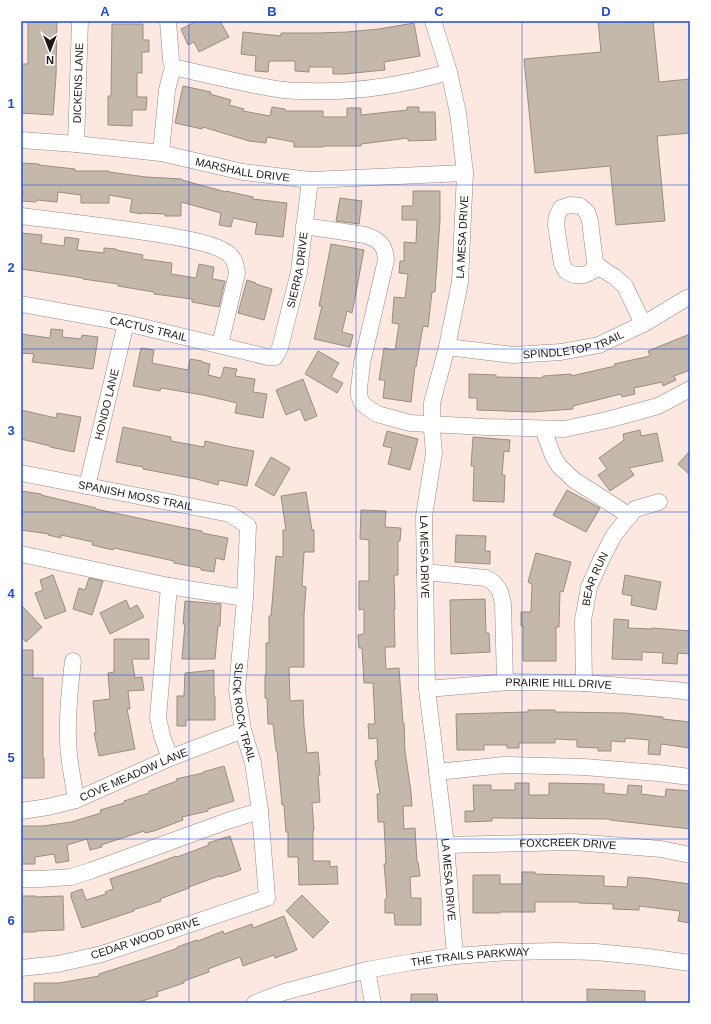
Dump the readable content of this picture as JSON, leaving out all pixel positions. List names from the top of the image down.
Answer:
{
  "streets": {
    "street": [
      "DICKENS LANE",
      "MARSHALL DRIVE",
      "LA MESA DRIVE",
      "SIERRA DRIVE",
      "CACTUS TRAIL",
      "SPINDLETOP TRAIL",
      "HONDO LANE",
      "SPANISH MOSS TRAIL",
      "BEAR RUN",
      "PRAIRIE HILL DRIVE",
      "SLICK ROCK TRAIL",
      "COVE MEADOW LANE",
      "FOXCREEK DRIVE",
      "CEDAR WOOD DRIVE",
      "THE TRAILS PARKWAY"
    ]
  },
  "crossings": [
    ["DICKENS LANE", "MARSHALL DRIVE"],
    ["MARSHALL DRIVE", "LA MESA DRIVE"],
    ["MARSHALL DRIVE", "SIERRA DRIVE"],
    ["LA MESA DRIVE", "SPINDLETOP TRAIL"],
    ["LA MESA DRIVE", "PRAIRIE HILL DRIVE"],
    ["LA MESA DRIVE", "FOXCREEK DRIVE"],
    ["LA MESA DRIVE", "THE TRAILS PARKWAY"],
    ["SIERRA DRIVE", "CACTUS TRAIL"],
    ["CACTUS TRAIL", "HONDO LANE"],
    ["HONDO LANE", "SPANISH MOSS TRAIL"],
    ["SPANISH MOSS TRAIL", "SLICK ROCK TRAIL"],
    ["BEAR RUN", "PRAIRIE HILL DRIVE"],
    ["SLICK ROCK TRAIL", "COVE MEADOW LANE"],
    ["SLICK ROCK TRAIL", "CEDAR WOOD DRIVE"]
  ],
  "north": "bottom",
  "grid": {
    "columns": [
      "A",
      "B",
      "C",
      "D"
    ],
    "rows": [
      "1",
      "2",
      "3",
      "4",
      "5",
      "6"
    ]
  }
}
